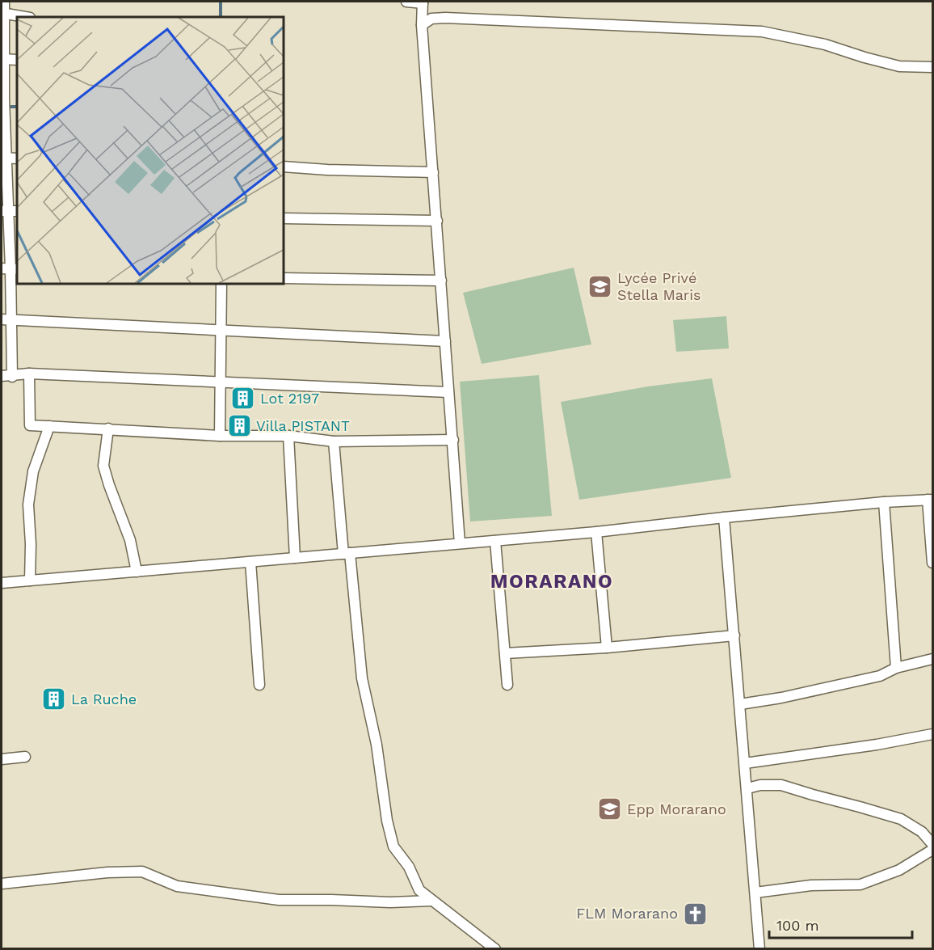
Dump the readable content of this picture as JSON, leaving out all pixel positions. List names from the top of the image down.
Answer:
{
  "districts": ["MORARANO"],
  "places": {
    "school or university": ["Lycée Privé Stella Maris", "Epp Morarano"],
    "building": ["Lot 2197", "Villa PISTANT", "La Ruche"],
    "church": ["FLM Morarano"]
  },
  "scale_bar": "100 m"
}
